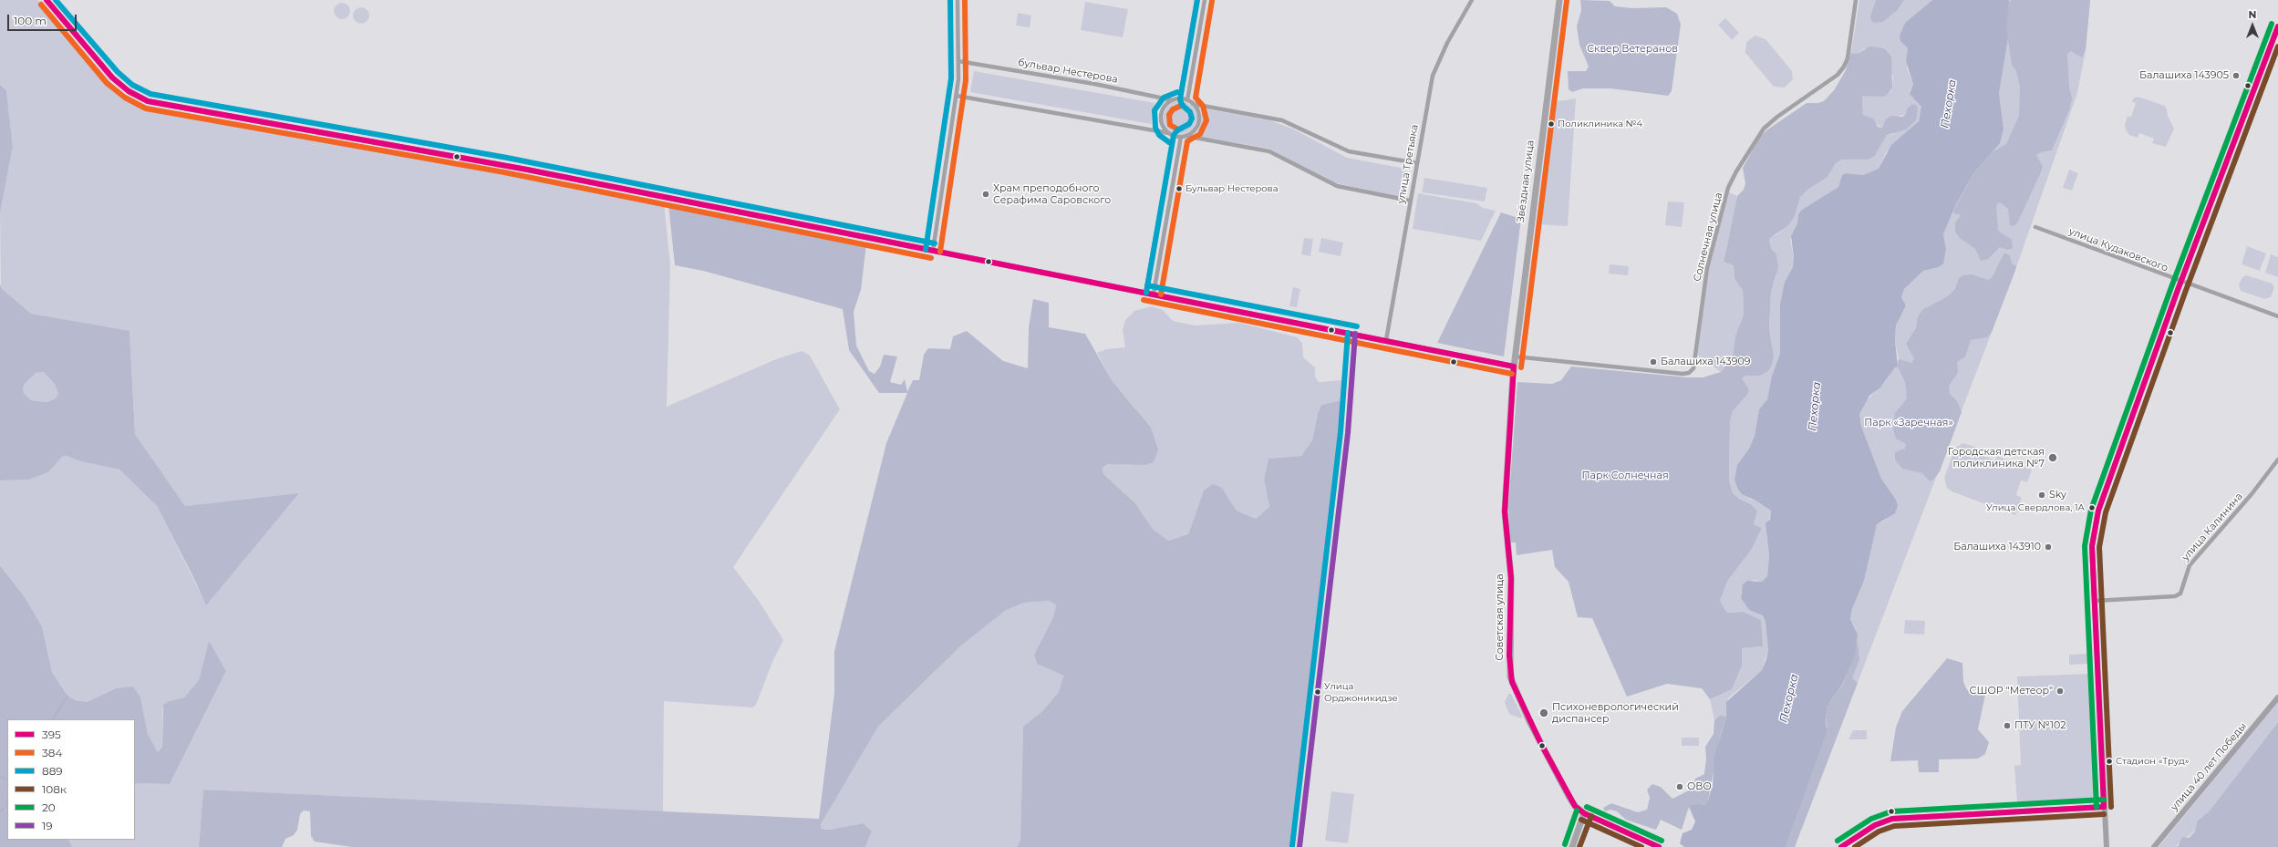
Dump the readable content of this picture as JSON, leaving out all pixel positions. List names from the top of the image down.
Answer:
{
  "streets": {
    "main road": ["Звёздная улица", "Советская улица", "улица 40 лет Победы"],
    "street": [
      "бульвар Нестерова",
      "улица Третьяка",
      "Солнечная улица",
      "улица Кудаковского",
      "улица Калинина"
    ]
  },
  "crossings": [
    ["Звёздная улица", "Солнечная улица"],
    ["Звёздная улица", "Советская улица"]
  ],
  "water": ["Пехорка"],
  "parks": ["Сквер Ветеранов", "Парк «Заречная»", "Парк Солнечная"],
  "places": [
    "Балашиха 143905",
    "Поликлиника №4",
    "Бульвар Нестерова",
    "Храм преподобного Серафима Саровского",
    "Балашиха 143909",
    "Городская детская поликлиника №7",
    "Sky",
    "Улица Свердлова, 1А",
    "Балашиха 143910",
    "СШОР \"Метеор\"",
    "Улица Орджоникидзе",
    "Психоневрологический диспансер",
    "ПТУ №102",
    "Стадион «Труд»",
    "ОВО"
  ],
  "lines": [
    "transit line 395",
    "transit line 384",
    "transit line 889",
    "transit line 20",
    "transit line 108к",
    "transit line 19"
  ],
  "legend": [
    "395",
    "384",
    "889",
    "108к",
    "20",
    "19"
  ],
  "scale_bar": "100 m",
  "north": "top"
}
